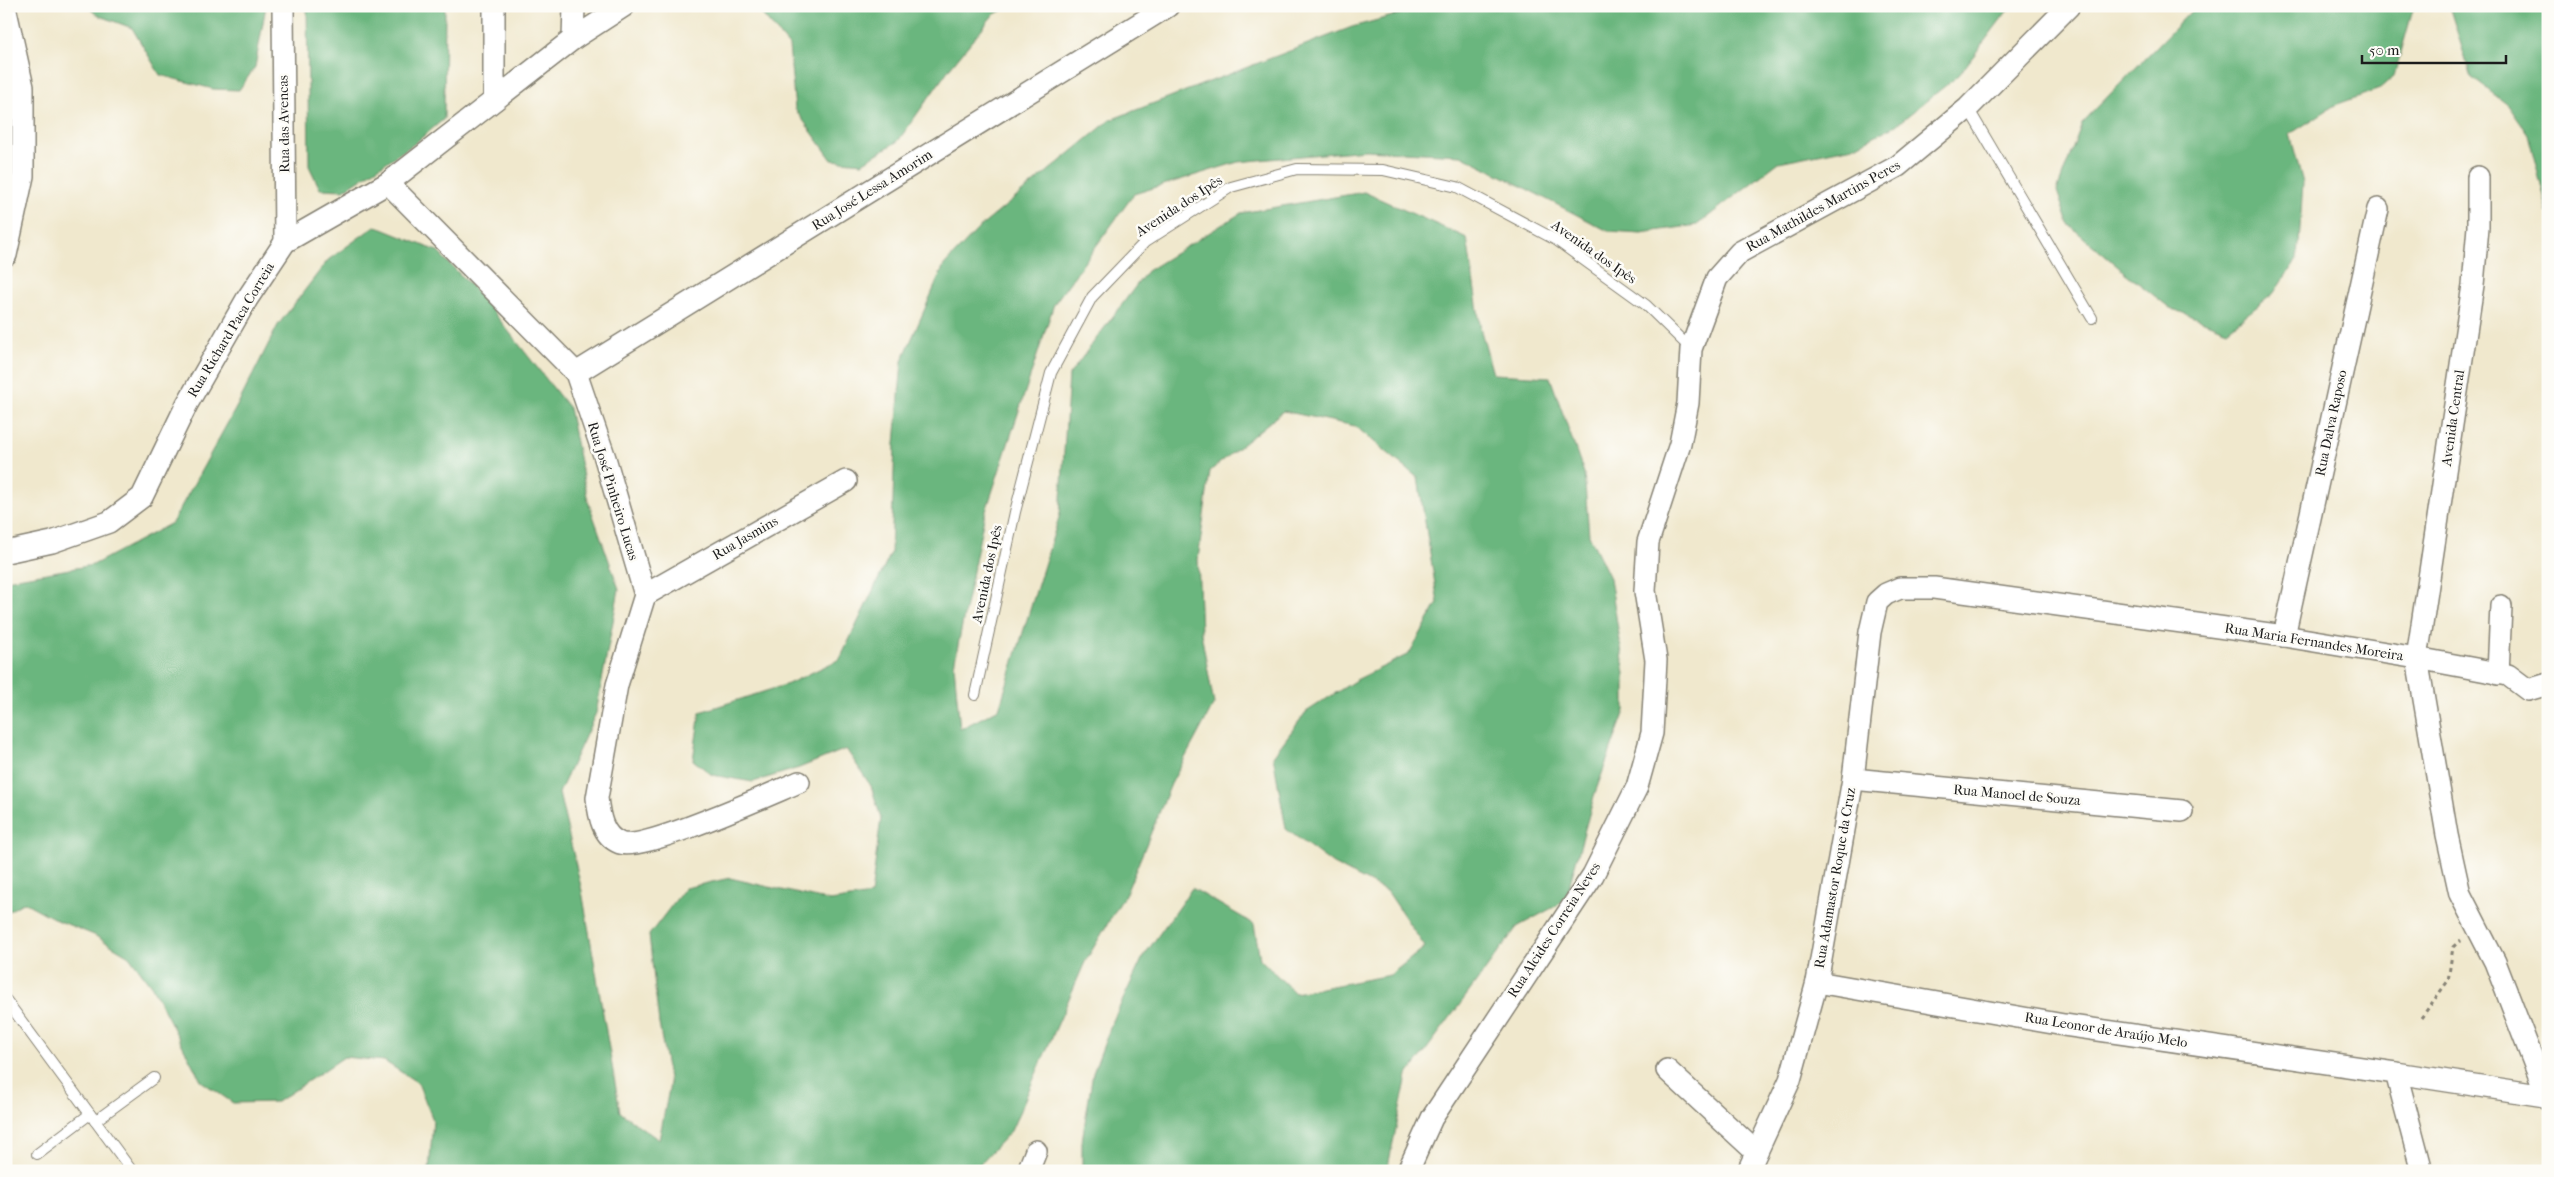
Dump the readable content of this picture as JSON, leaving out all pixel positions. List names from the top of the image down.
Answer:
{
  "streets": {
    "street": [
      "Rua das Avencas",
      "Rua José Lessa Amorim",
      "Rua Mathildes Martins Peres",
      "Rua Richard Paca Correia",
      "Avenida Central",
      "Rua Dalva Raposo",
      "Rua José Pinheiro Lucas",
      "Rua Jasmins",
      "Rua Maria Fernandes Moreira",
      "Rua Manoel de Souza",
      "Rua Adamastor Roque da Cruz",
      "Rua Alcides Correia Neves",
      "Rua Leonor de Araújo Melo"
    ],
    "lane": ["Avenida dos Ipês"]
  },
  "crossings": [
    ["Rua das Avencas", "Rua Richard Paca Correia"],
    ["Rua José Lessa Amorim", "Rua José Pinheiro Lucas"],
    ["Avenida dos Ipês", "Rua Mathildes Martins Peres"],
    ["Avenida dos Ipês", "Rua Alcides Correia Neves"],
    ["Rua Mathildes Martins Peres", "Rua Alcides Correia Neves"],
    ["Rua Richard Paca Correia", "Rua José Pinheiro Lucas"],
    ["Avenida Central", "Rua Maria Fernandes Moreira"],
    ["Rua Dalva Raposo", "Rua Maria Fernandes Moreira"],
    ["Rua José Pinheiro Lucas", "Rua Jasmins"],
    ["Rua Maria Fernandes Moreira", "Rua Adamastor Roque da Cruz"],
    ["Rua Maria Fernandes Moreira", "Rua Leonor de Araújo Melo"],
    ["Rua Manoel de Souza", "Rua Adamastor Roque da Cruz"],
    ["Rua Adamastor Roque da Cruz", "Rua Leonor de Araújo Melo"]
  ],
  "scale_bar": "50 m"
}
